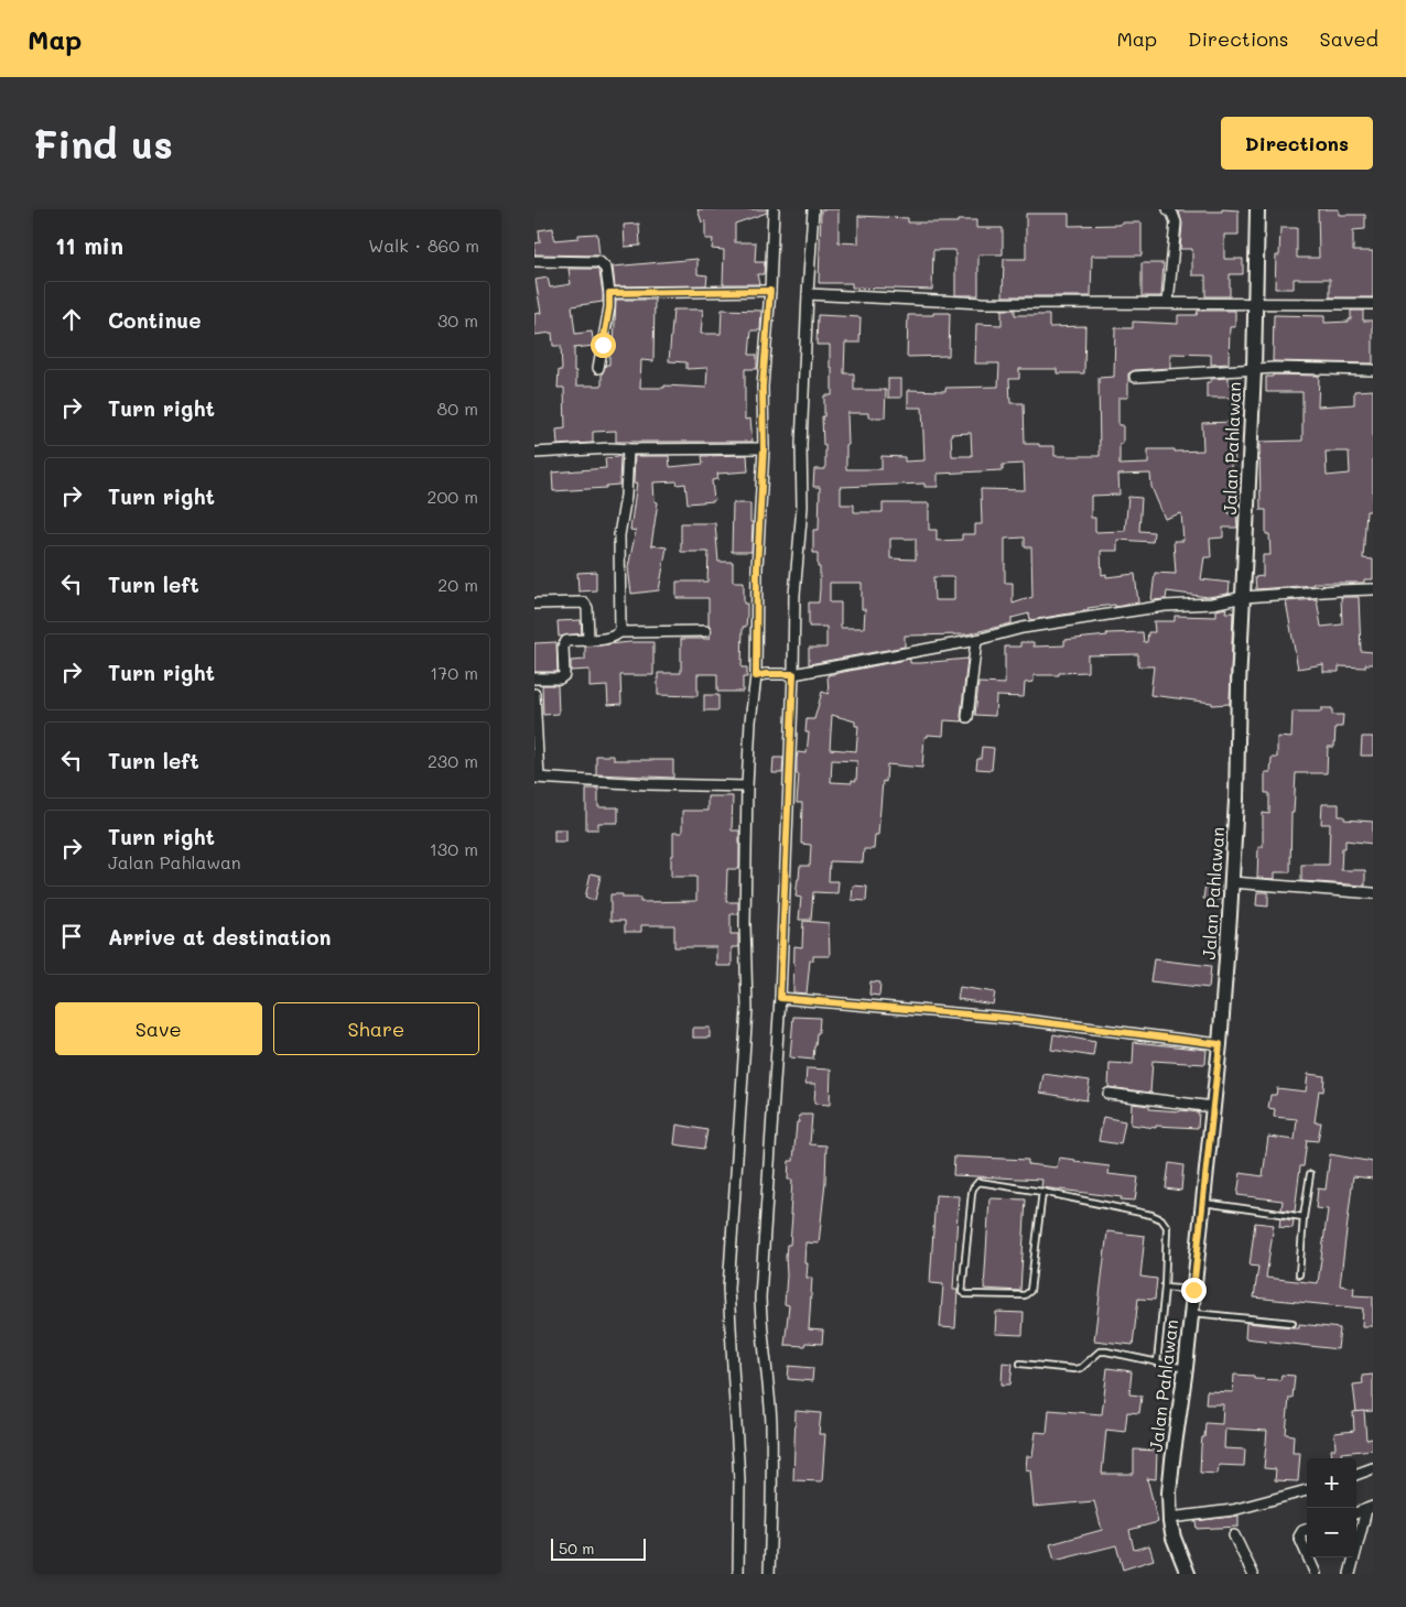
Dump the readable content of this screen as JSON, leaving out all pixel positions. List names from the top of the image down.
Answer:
{
  "streets": {
    "street": ["Jalan Pahlawan"]
  },
  "scale_bar": "50 m",
  "page": {
    "header": "Map",
    "nav": ["Map", "Directions", "Saved"],
    "buttons": [
      "Directions",
      ["Save", "Share"]
    ],
    "title": "Find us",
    "heading": ["11 min", "Walk · 860 m"],
    "list": [
      ["Continue", "30 m"],
      ["Turn right", "80 m"],
      ["Turn right", "200 m"],
      ["Turn left", "20 m"],
      ["Turn right", "170 m"],
      ["Turn left", "230 m"],
      ["Turn right", "Jalan Pahlawan", "130 m"],
      "Arrive at destination"
    ],
    "map_buttons": ["+", "−"],
    "scale": "50 m"
  }
}
